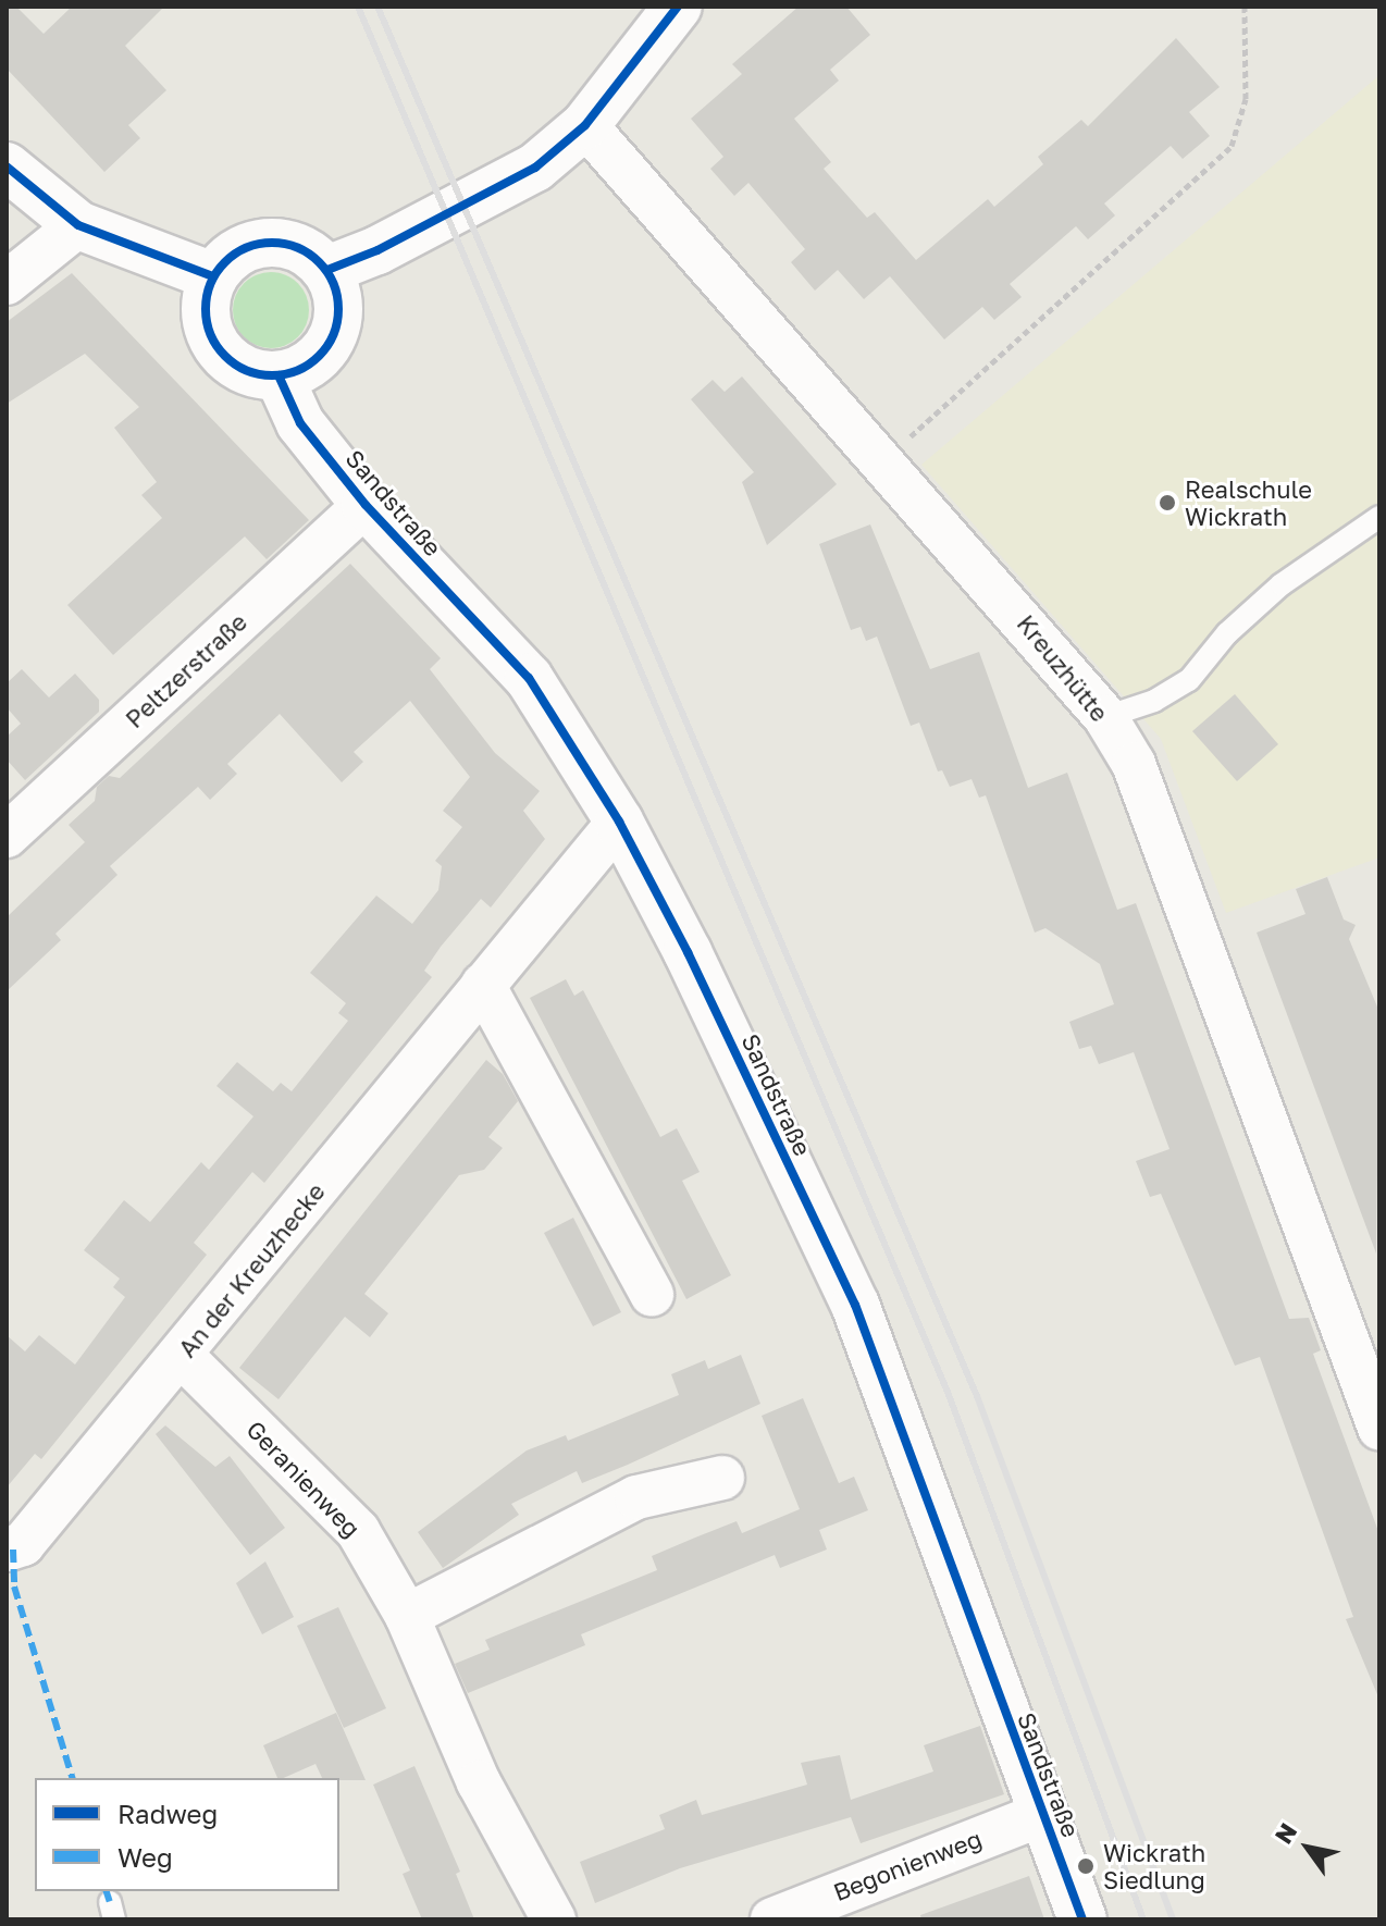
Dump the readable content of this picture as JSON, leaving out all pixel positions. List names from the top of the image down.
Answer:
{
  "streets": {
    "main road": ["Sandstraße"],
    "street": [
      "Kreuzhütte",
      "Peltzerstraße",
      "An der Kreuzhecke",
      "Geranienweg",
      "Begonienweg"
    ]
  },
  "crossings": [
    ["Sandstraße", "Peltzerstraße"],
    ["Sandstraße", "An der Kreuzhecke"],
    ["Sandstraße", "Begonienweg"],
    ["An der Kreuzhecke", "Geranienweg"]
  ],
  "places": ["Realschule Wickrath", "Wickrath Siedlung"],
  "legend": ["Radweg", "Weg"],
  "north": "top left"
}
